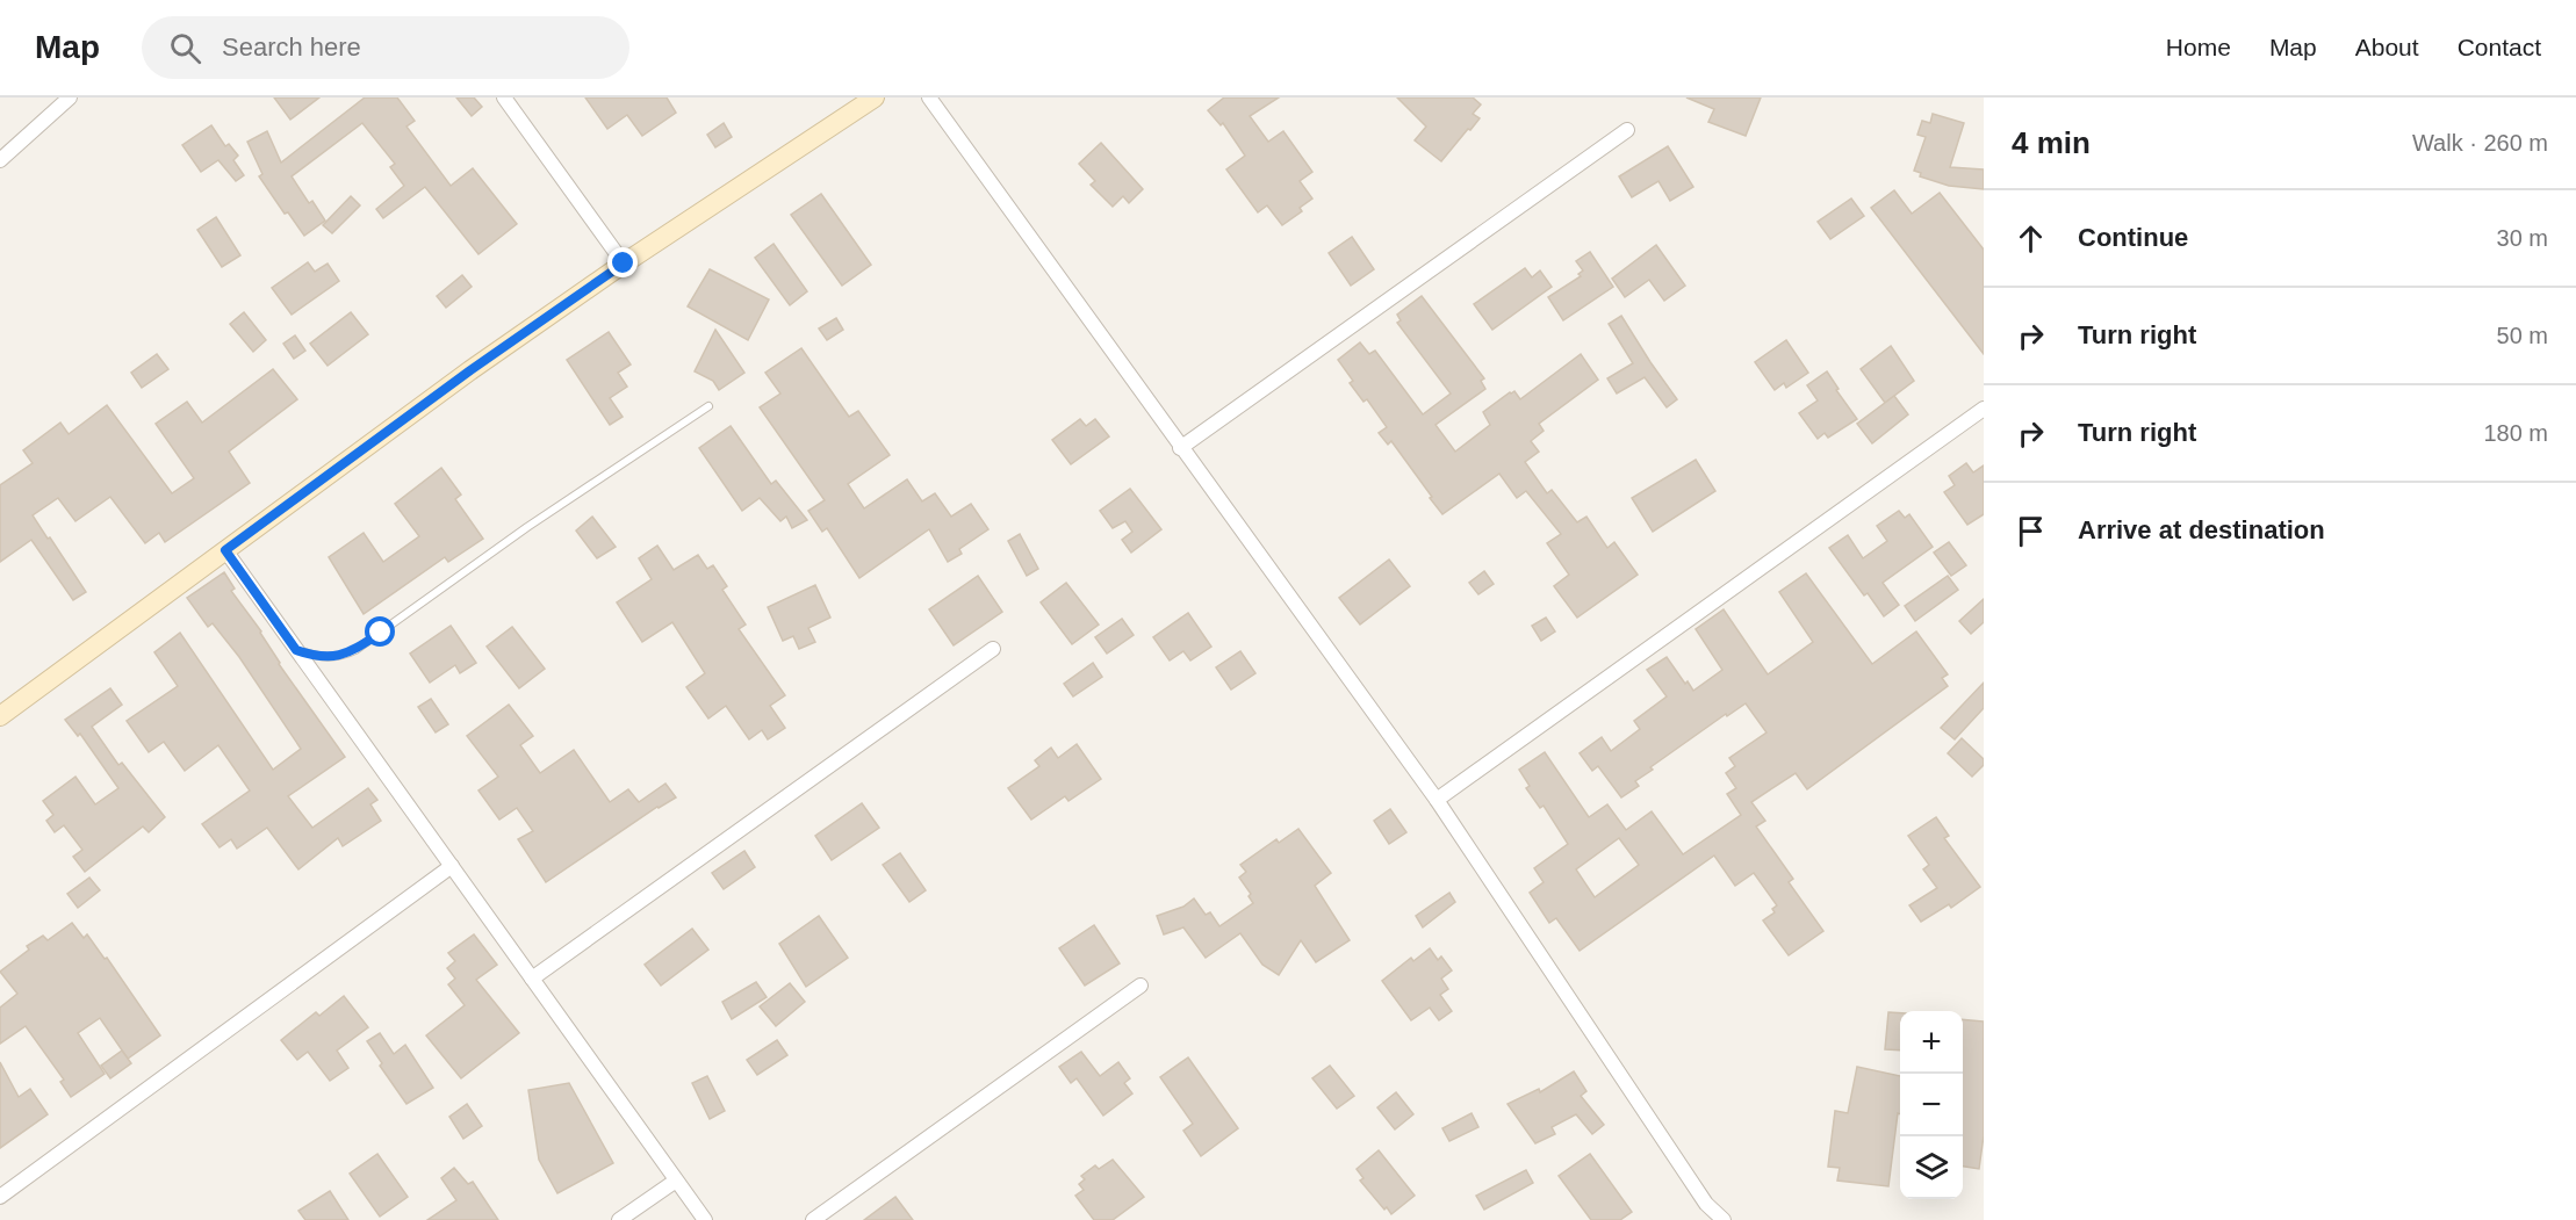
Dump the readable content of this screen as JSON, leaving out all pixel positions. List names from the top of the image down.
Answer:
{
  "page": {
    "header": "Map",
    "search": "Search here",
    "nav": [
      "Home",
      "Map",
      "About",
      "Contact"
    ],
    "heading": ["4 min", "Walk · 260 m"],
    "list": [
      ["Continue", "30 m"],
      ["Turn right", "50 m"],
      ["Turn right", "180 m"],
      "Arrive at destination"
    ],
    "map_buttons": ["+", "−"]
  }
}
